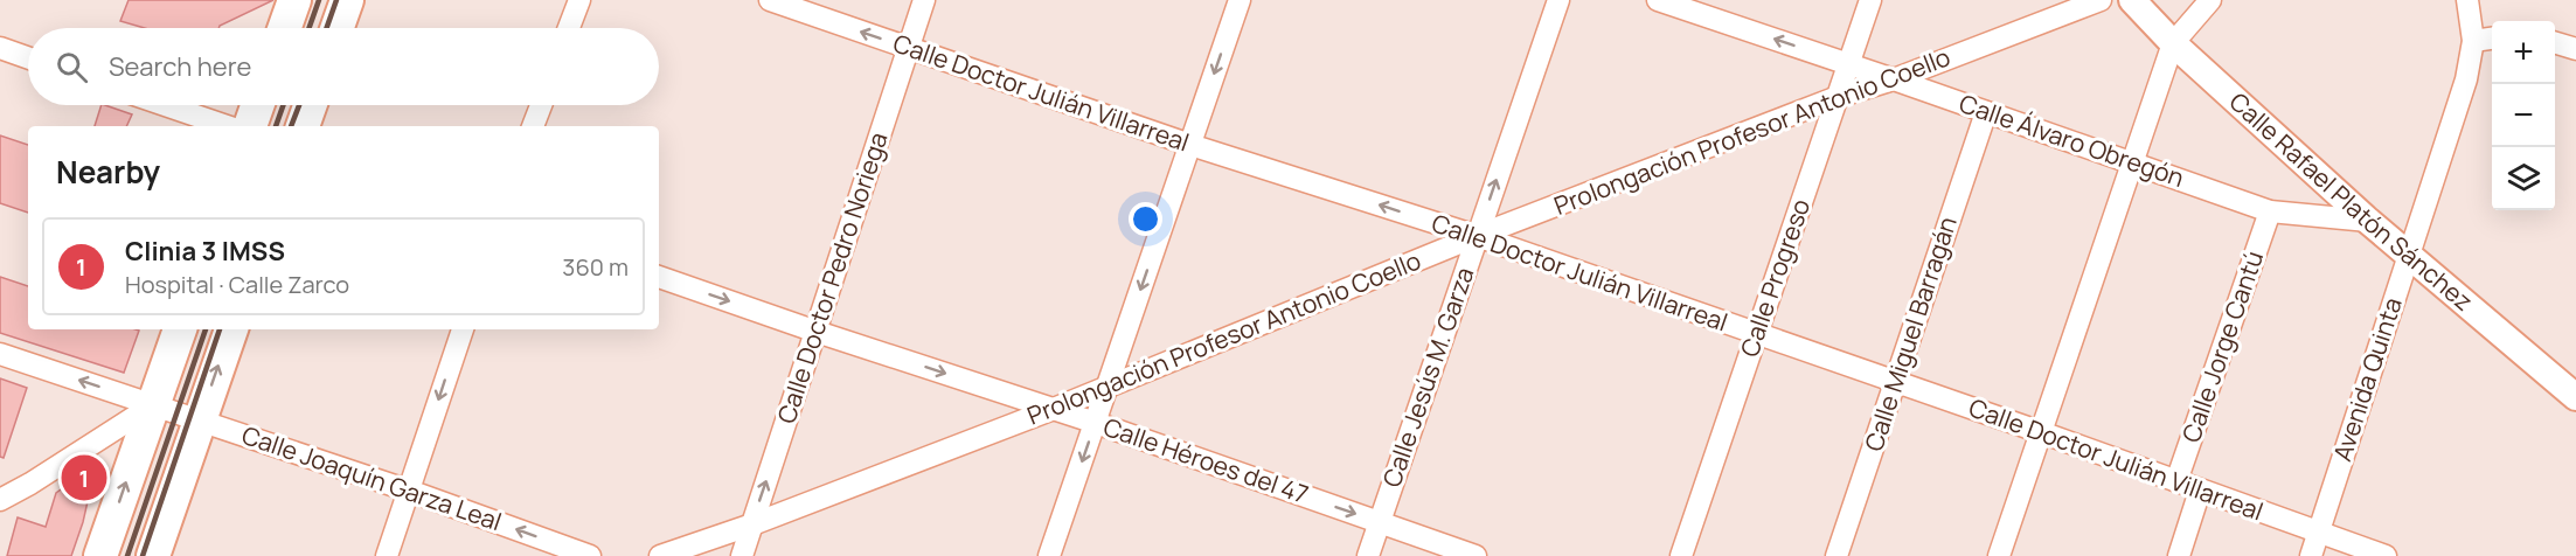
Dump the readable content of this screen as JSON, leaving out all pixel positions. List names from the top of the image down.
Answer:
{
  "streets": {
    "street": [
      "Calle Doctor Julián Villarreal",
      "Prolongación Profesor Antonio Coello",
      "Calle Álvaro Obregón",
      "Calle Rafael Platón Sánchez",
      "Calle Doctor Pedro Noriega",
      "Calle Progreso",
      "Calle Miguel Barragán",
      "Calle Jorge Cantú",
      "Calle Jesús M. Garza",
      "Avenida Quinta",
      "Calle Héroes del 47",
      "Calle Joaquín Garza Leal"
    ]
  },
  "crossings": [
    ["Calle Doctor Julián Villarreal", "Prolongación Profesor Antonio Coello"],
    ["Calle Doctor Julián Villarreal", "Calle Doctor Pedro Noriega"],
    ["Calle Doctor Julián Villarreal", "Calle Progreso"],
    ["Calle Doctor Julián Villarreal", "Calle Miguel Barragán"],
    ["Calle Doctor Julián Villarreal", "Calle Jorge Cantú"],
    ["Calle Doctor Julián Villarreal", "Calle Jesús M. Garza"],
    ["Calle Doctor Julián Villarreal", "Avenida Quinta"],
    ["Prolongación Profesor Antonio Coello", "Calle Álvaro Obregón"],
    ["Prolongación Profesor Antonio Coello", "Calle Doctor Pedro Noriega"],
    ["Prolongación Profesor Antonio Coello", "Calle Progreso"],
    ["Prolongación Profesor Antonio Coello", "Calle Jesús M. Garza"],
    ["Prolongación Profesor Antonio Coello", "Calle Héroes del 47"],
    ["Calle Álvaro Obregón", "Calle Rafael Platón Sánchez"],
    ["Calle Álvaro Obregón", "Calle Progreso"],
    ["Calle Álvaro Obregón", "Calle Miguel Barragán"],
    ["Calle Álvaro Obregón", "Calle Jorge Cantú"],
    ["Calle Rafael Platón Sánchez", "Avenida Quinta"],
    ["Calle Doctor Pedro Noriega", "Calle Héroes del 47"],
    ["Calle Jesús M. Garza", "Calle Héroes del 47"]
  ],
  "one_way": ["Calle Jesús M. Garza", "Calle Héroes del 47", "Calle Joaquín Garza Leal"],
  "page": {
    "map_buttons": ["+", "−"],
    "search": "Search here",
    "heading": "Nearby",
    "list": [
      {
        "mark": "1",
        "name": "Clinia 3 IMSS",
        "note": "Hospital · Calle Zarco",
        "value": "360 m"
      }
    ],
    "pins": "1"
  }
}
